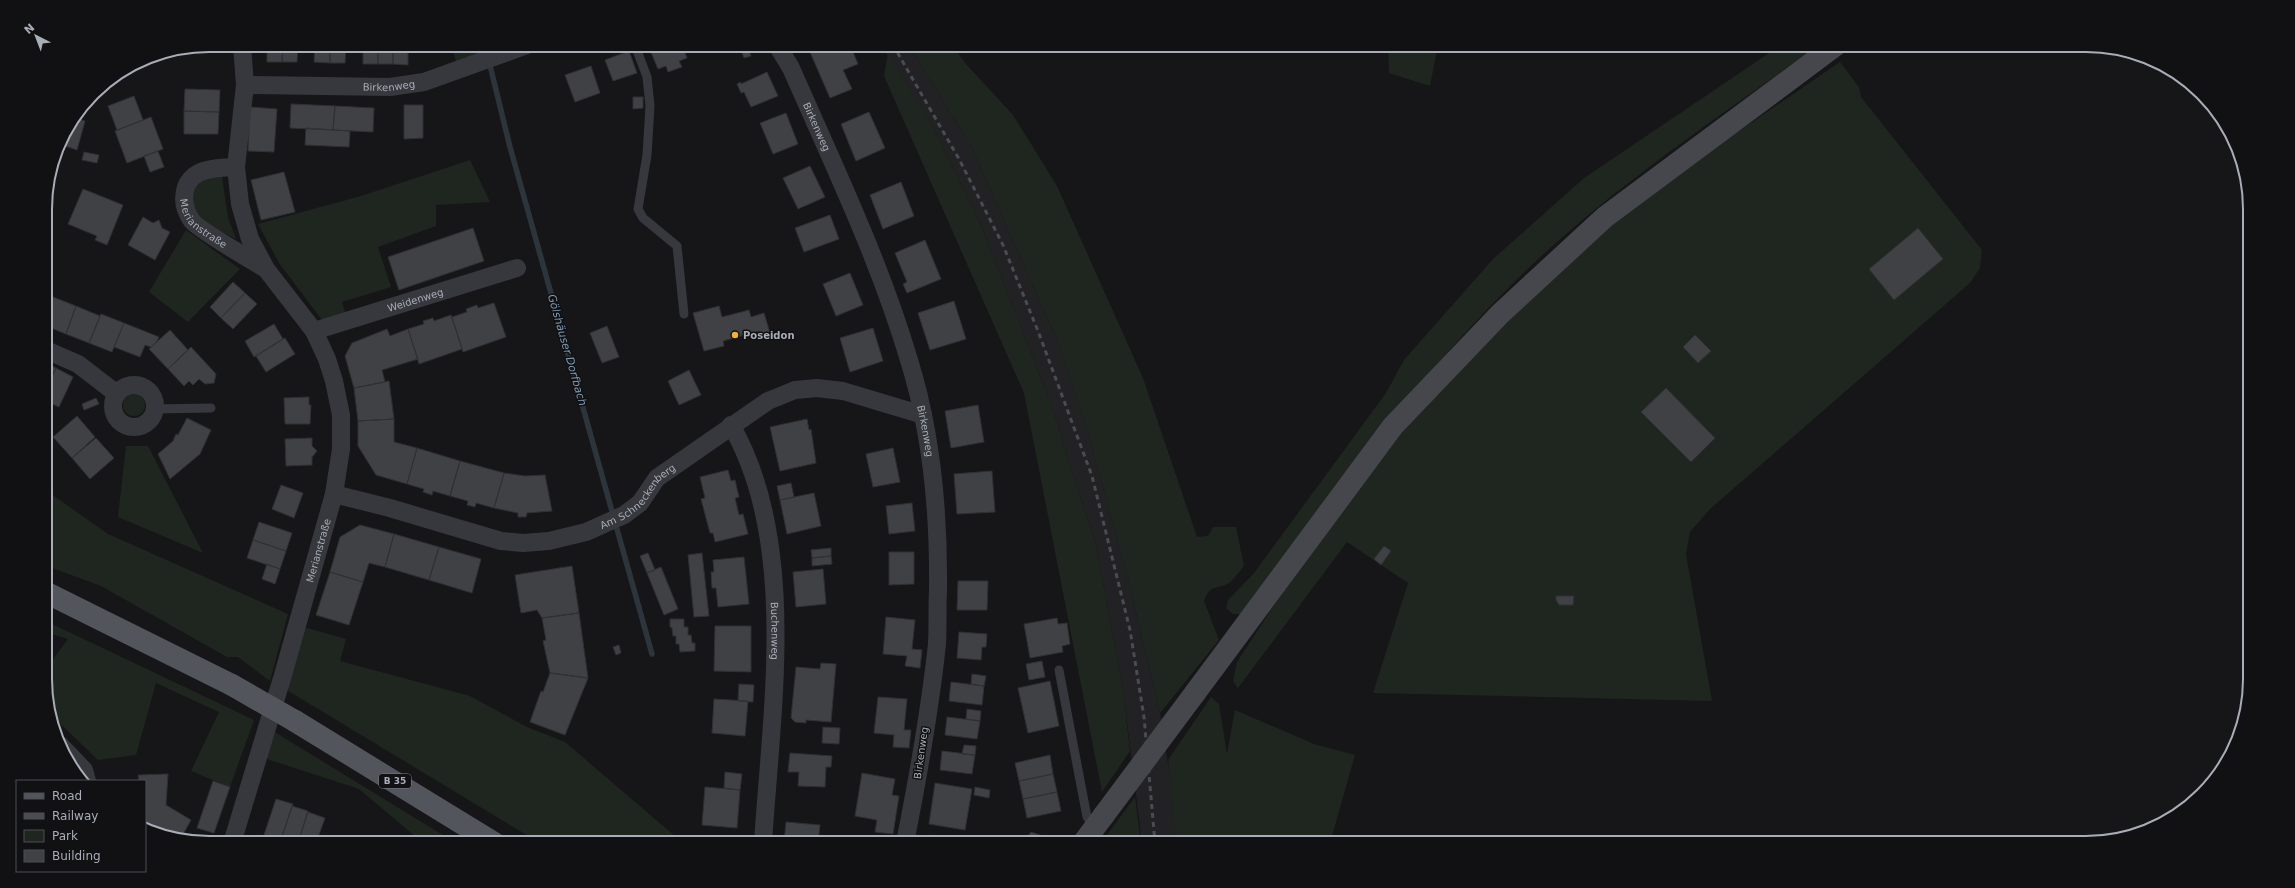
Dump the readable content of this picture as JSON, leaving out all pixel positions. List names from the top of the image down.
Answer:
{
  "streets": {
    "main road": ["B 35"],
    "street": [
      "Birkenweg",
      "Merianstraße",
      "Weidenweg",
      "Am Schneckenberg",
      "Buchenweg"
    ]
  },
  "crossings": [
    ["Birkenweg", "Merianstraße"],
    ["Birkenweg", "Am Schneckenberg"],
    ["Merianstraße", "Weidenweg"],
    ["Merianstraße", "Am Schneckenberg"],
    ["Am Schneckenberg", "Buchenweg"]
  ],
  "water": ["Gölshäuser Dorfbach"],
  "places": ["Poseidon"],
  "legend": [
    "Road",
    "Railway",
    "Park",
    "Building"
  ],
  "north": "top left"
}
